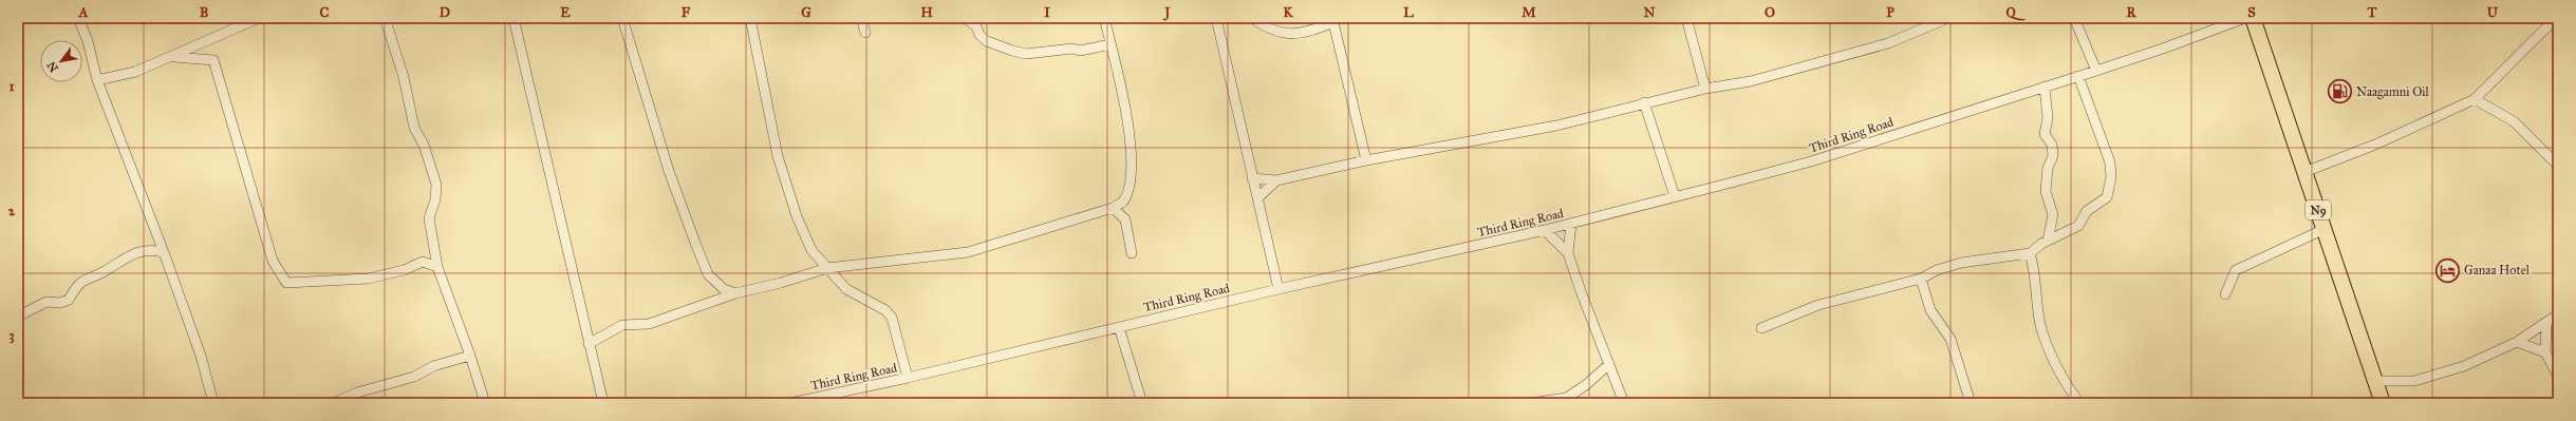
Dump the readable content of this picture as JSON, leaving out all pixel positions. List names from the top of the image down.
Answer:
{
  "streets": {
    "highway": ["N9"],
    "street": ["Third Ring Road"]
  },
  "places": {
    "fuel station": ["Naagamni Oil"],
    "hotel": ["Ganaa Hotel"]
  },
  "north": "bottom left",
  "grid": {
    "columns": [
      "A",
      "B",
      "C",
      "D",
      "E",
      "F",
      "G",
      "H",
      "I",
      "J",
      "K",
      "L",
      "M",
      "N",
      "O",
      "P",
      "Q",
      "R",
      "S",
      "T",
      "U"
    ],
    "rows": ["1", "2", "3"]
  }
}
